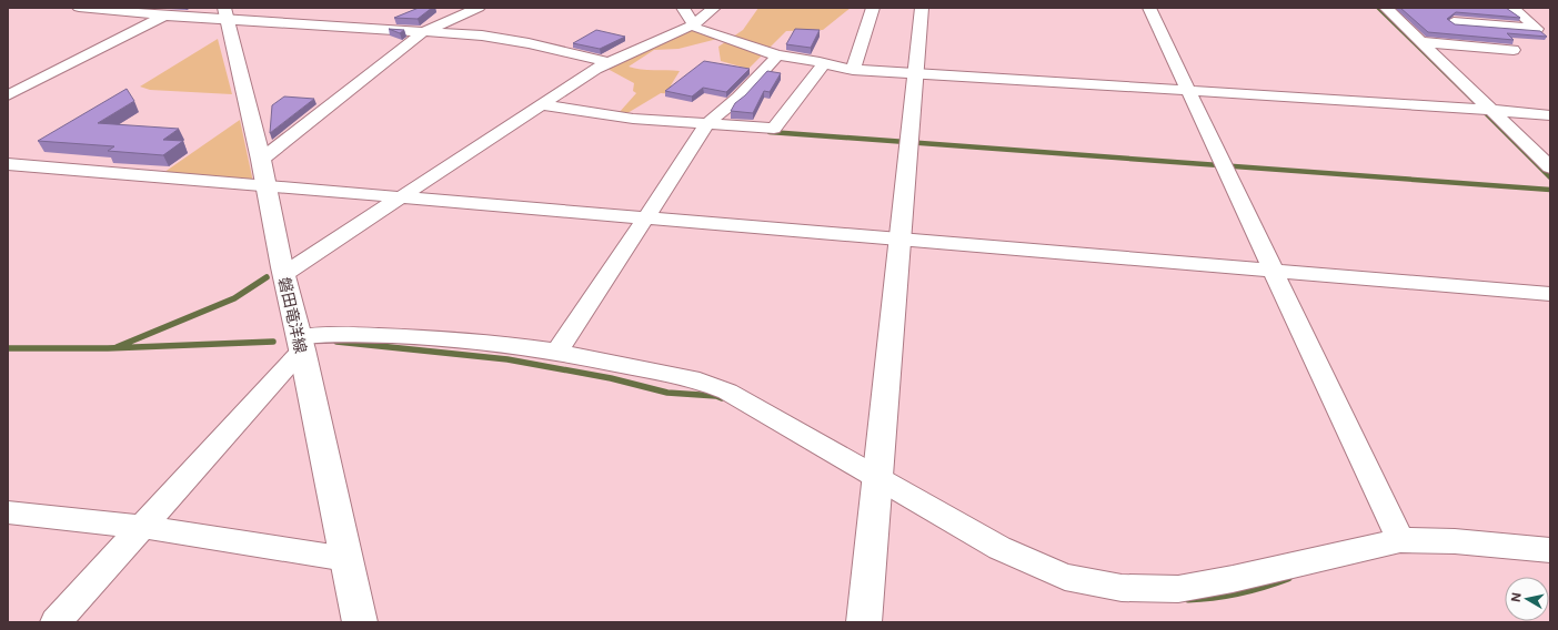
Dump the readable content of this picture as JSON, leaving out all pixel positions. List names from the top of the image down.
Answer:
{
  "streets": {
    "main road": ["磐田竜洋線"]
  },
  "north": "left"
}
